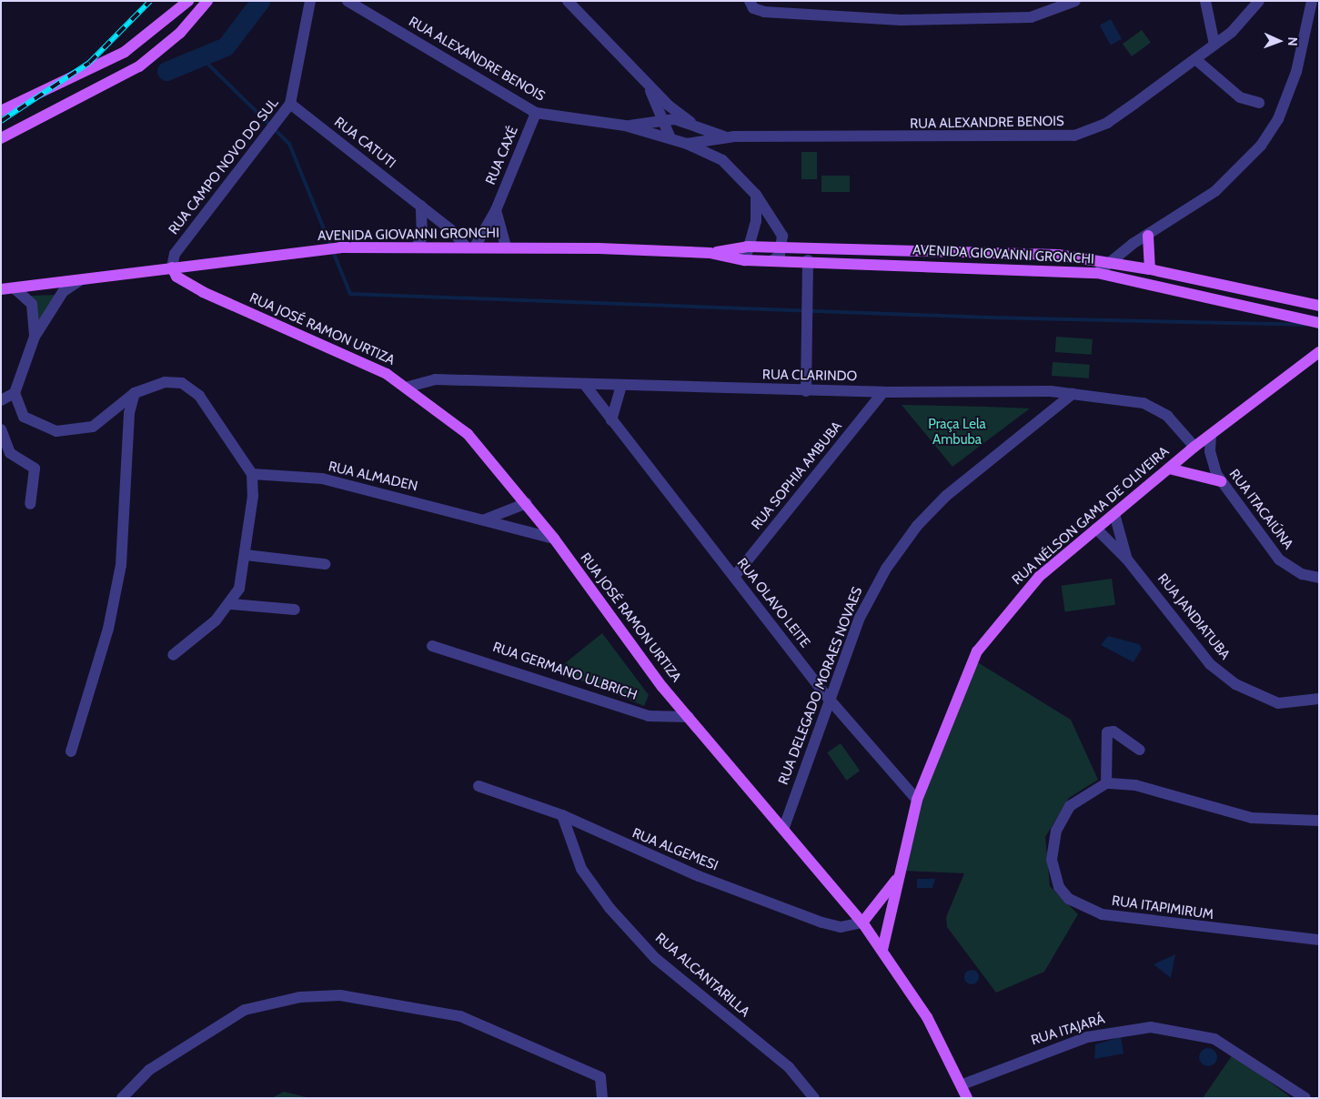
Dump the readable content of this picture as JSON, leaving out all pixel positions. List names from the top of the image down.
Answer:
{
  "streets": {
    "main road": ["AVENIDA GIOVANNI GRONCHI", "RUA JOSÉ RAMON URTIZA", "RUA NÉLSON GAMA DE OLIVEIRA"],
    "street": [
      "RUA ALEXANDRE BENOIS",
      "RUA CATUTI",
      "RUA CAXÉ",
      "RUA CAMPO NOVO DO SUL",
      "RUA CLARINDO",
      "RUA SOPHIA AMBUBA",
      "RUA ALMADEN",
      "RUA ITACAIÚNA",
      "RUA OLAVO LEITE",
      "RUA JANDIATUBA",
      "RUA GERMANO ULBRICH",
      "RUA DELEGADO MORAES NOVAES",
      "RUA ALGEMESI",
      "RUA ITAPIMIRUM",
      "RUA ALCANTARILLA",
      "RUA ITAJARÁ"
    ]
  },
  "crossings": [
    ["RUA ALEXANDRE BENOIS", "RUA CAXÉ"],
    ["RUA CATUTI", "RUA CAXÉ"],
    ["RUA CATUTI", "RUA CAMPO NOVO DO SUL"],
    ["RUA CATUTI", "AVENIDA GIOVANNI GRONCHI"],
    ["RUA CAXÉ", "AVENIDA GIOVANNI GRONCHI"],
    ["RUA CAMPO NOVO DO SUL", "AVENIDA GIOVANNI GRONCHI"],
    ["RUA CAMPO NOVO DO SUL", "RUA JOSÉ RAMON URTIZA"],
    ["AVENIDA GIOVANNI GRONCHI", "RUA JOSÉ RAMON URTIZA"],
    ["RUA JOSÉ RAMON URTIZA", "RUA CLARINDO"],
    ["RUA JOSÉ RAMON URTIZA", "RUA ALMADEN"],
    ["RUA JOSÉ RAMON URTIZA", "RUA NÉLSON GAMA DE OLIVEIRA"],
    ["RUA JOSÉ RAMON URTIZA", "RUA GERMANO ULBRICH"],
    ["RUA JOSÉ RAMON URTIZA", "RUA DELEGADO MORAES NOVAES"],
    ["RUA JOSÉ RAMON URTIZA", "RUA ALGEMESI"],
    ["RUA JOSÉ RAMON URTIZA", "RUA ITAJARÁ"],
    ["RUA CLARINDO", "RUA SOPHIA AMBUBA"],
    ["RUA CLARINDO", "RUA NÉLSON GAMA DE OLIVEIRA"],
    ["RUA CLARINDO", "RUA OLAVO LEITE"],
    ["RUA CLARINDO", "RUA DELEGADO MORAES NOVAES"],
    ["RUA SOPHIA AMBUBA", "RUA OLAVO LEITE"],
    ["RUA ITACAIÚNA", "RUA NÉLSON GAMA DE OLIVEIRA"],
    ["RUA NÉLSON GAMA DE OLIVEIRA", "RUA OLAVO LEITE"],
    ["RUA NÉLSON GAMA DE OLIVEIRA", "RUA JANDIATUBA"],
    ["RUA NÉLSON GAMA DE OLIVEIRA", "RUA ALGEMESI"],
    ["RUA OLAVO LEITE", "RUA DELEGADO MORAES NOVAES"],
    ["RUA ALGEMESI", "RUA ALCANTARILLA"]
  ],
  "parks": ["Praça Lela Ambuba"],
  "north": "right"
}
